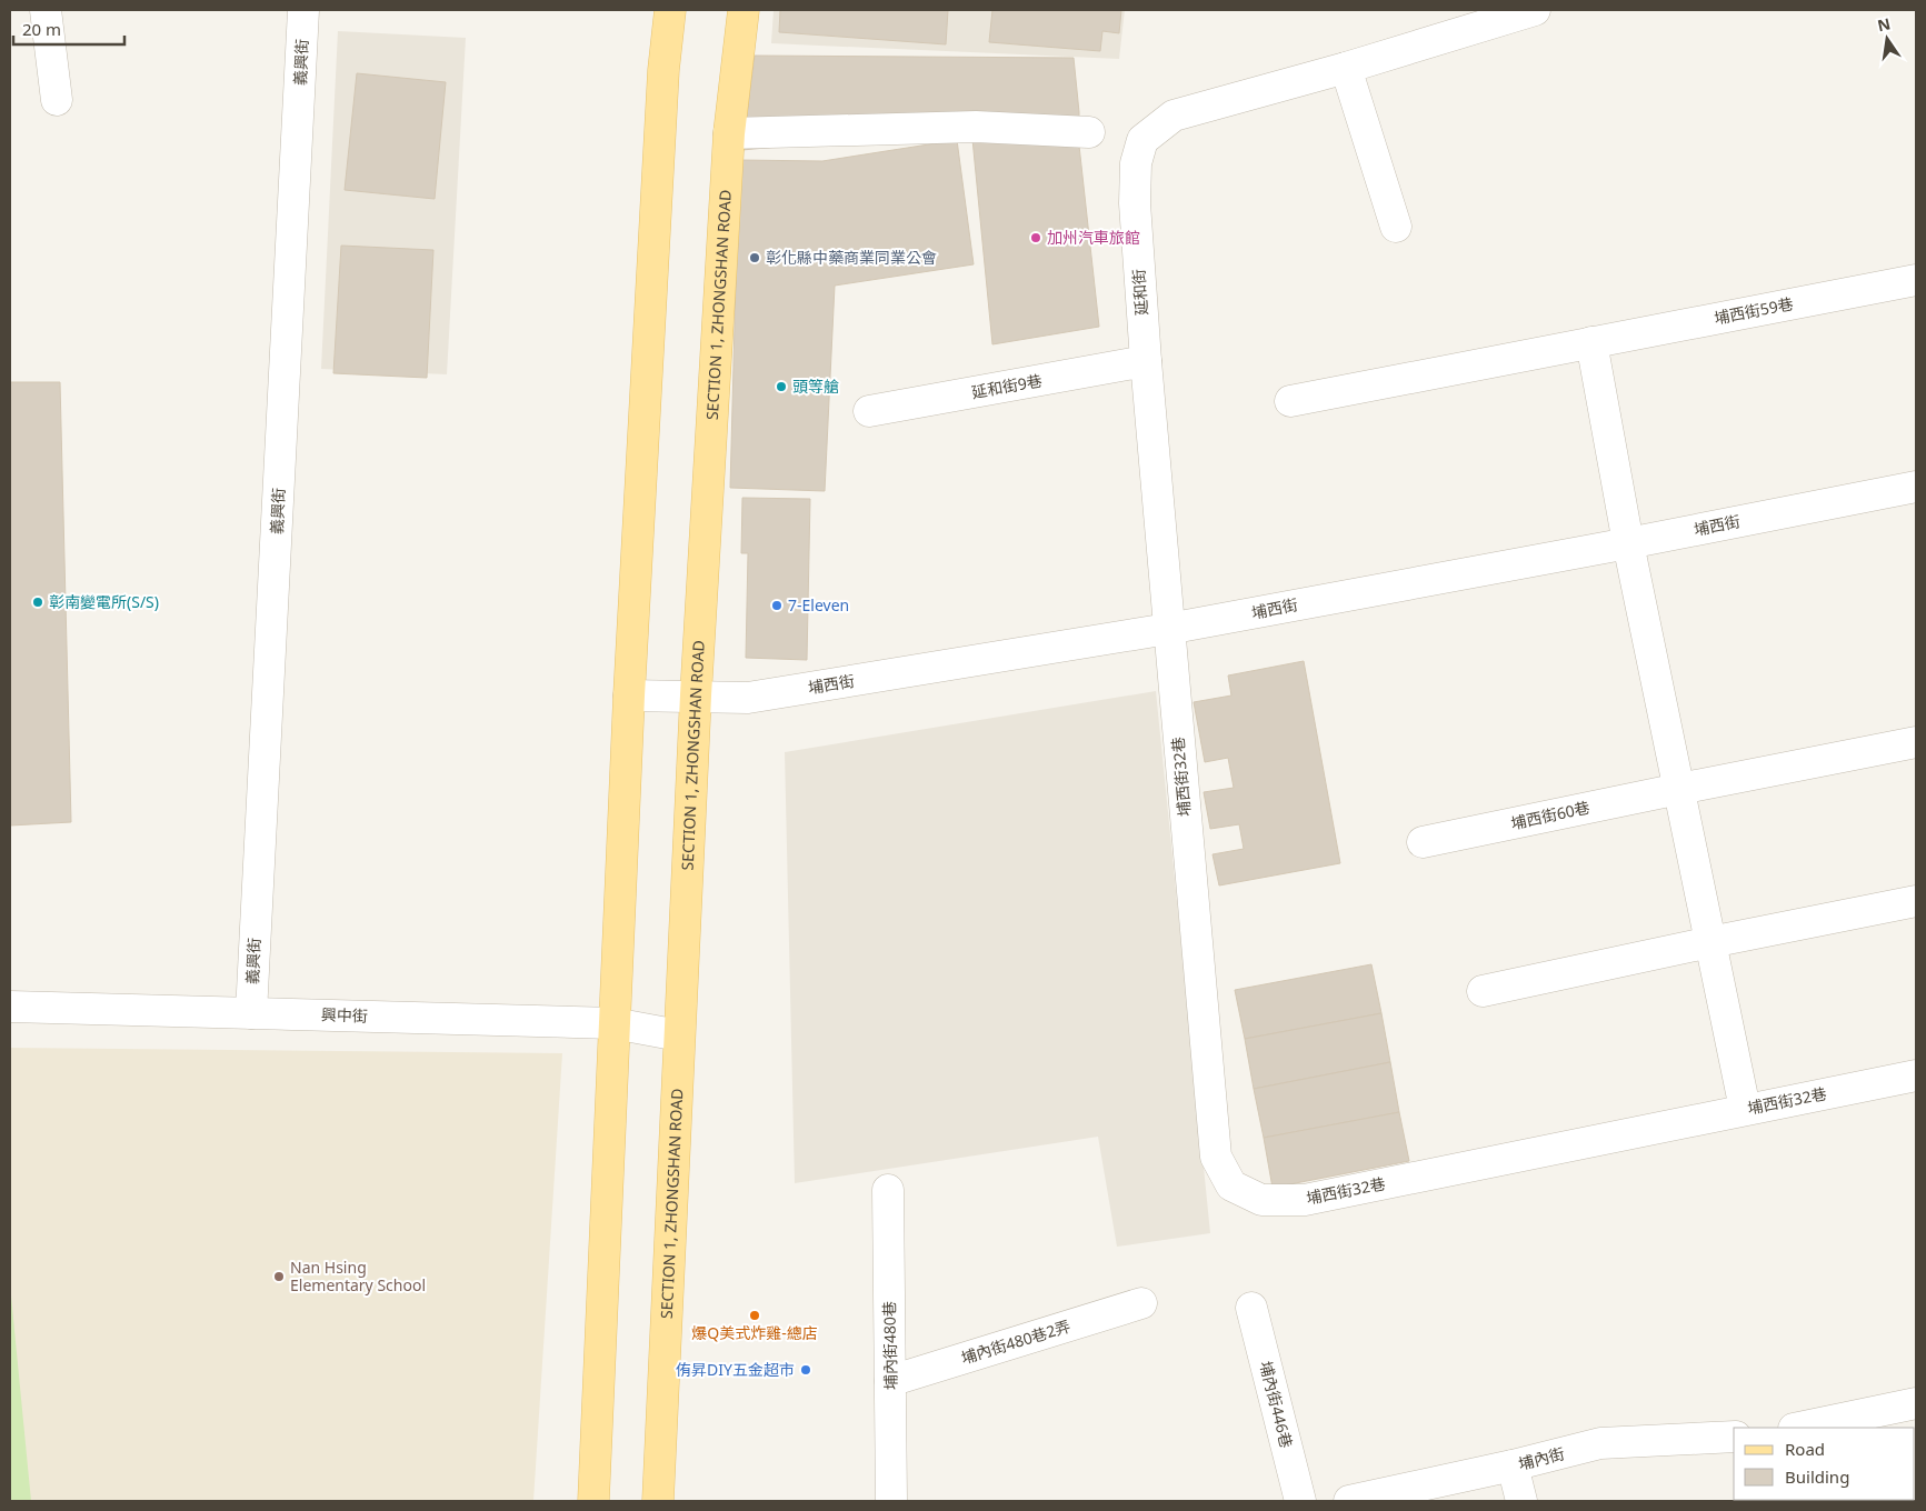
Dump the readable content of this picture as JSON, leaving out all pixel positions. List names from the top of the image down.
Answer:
{
  "streets": {
    "main road": ["SECTION 1, ZHONGSHAN ROAD"],
    "street": [
      "義興街",
      "延和街",
      "埔西街59巷",
      "延和街9巷",
      "埔西街",
      "埔西街32巷",
      "埔西街60巷",
      "興中街",
      "埔內街480巷2弄",
      "埔內街480巷",
      "埔內街446巷",
      "埔內街"
    ]
  },
  "crossings": [
    ["義興街", "興中街"],
    ["延和街", "延和街9巷"],
    ["延和街", "埔西街"],
    ["延和街", "埔西街32巷"],
    ["SECTION 1, ZHONGSHAN ROAD", "埔西街"],
    ["SECTION 1, ZHONGSHAN ROAD", "興中街"],
    ["埔西街", "埔西街32巷"],
    ["埔內街480巷2弄", "埔內街480巷"]
  ],
  "places": [
    "加州汽車旅館",
    "彰化縣中藥商業同業公會",
    "頭等艙",
    "彰南變電所(S/S)",
    "7-Eleven",
    "Nan Hsing Elementary School",
    "爆Q美式炸雞-總店",
    "侑昇DIY五金超市"
  ],
  "legend": ["Road", "Building"],
  "scale_bar": "20 m",
  "north": "top"
}
